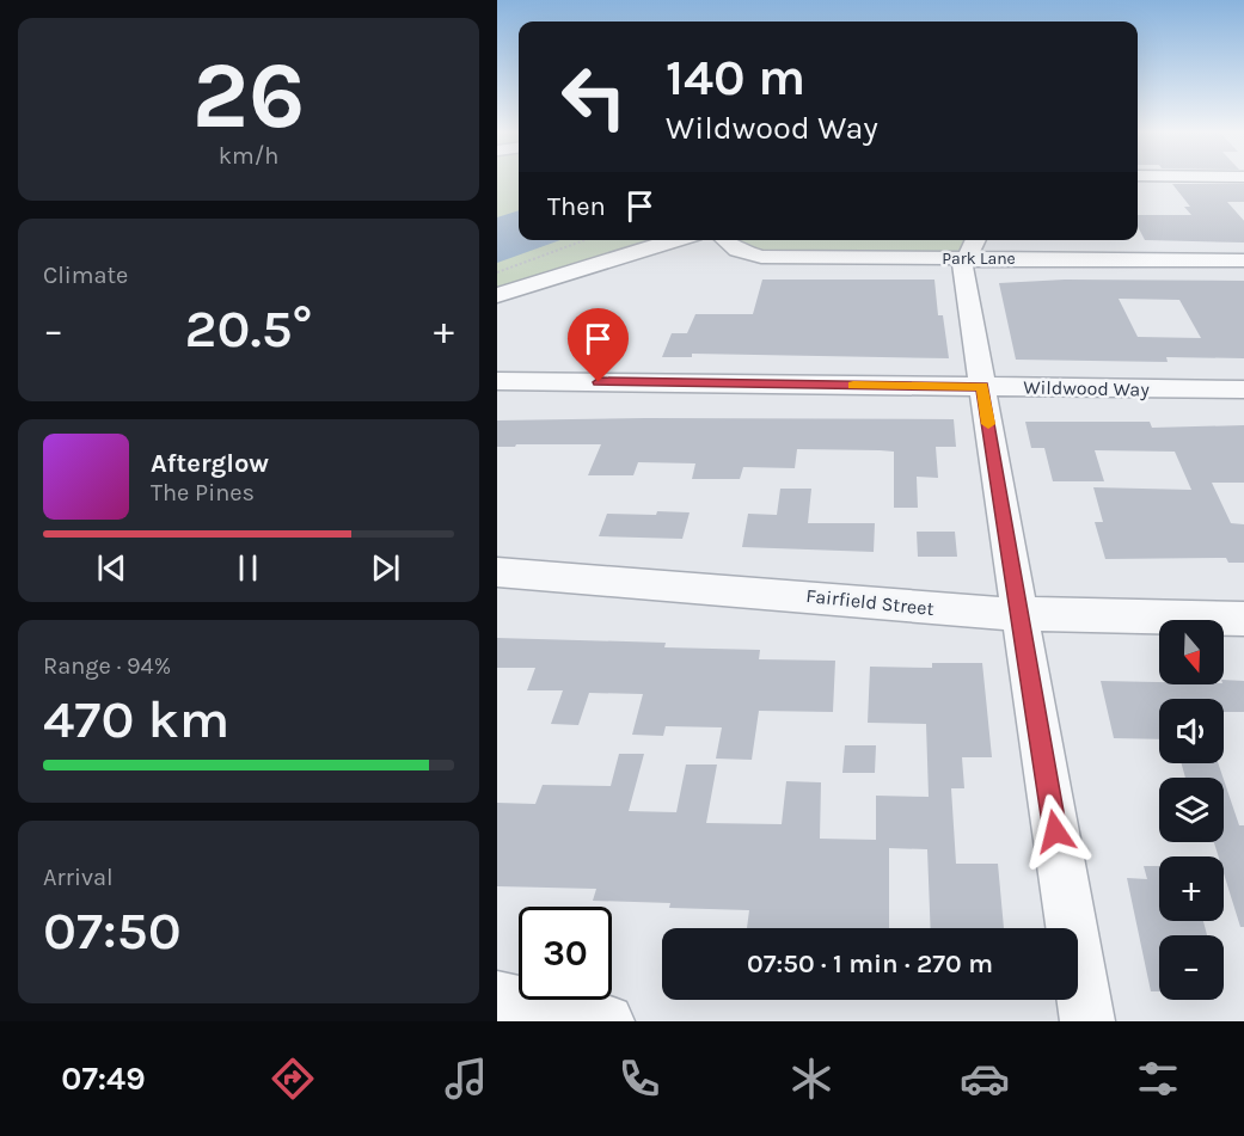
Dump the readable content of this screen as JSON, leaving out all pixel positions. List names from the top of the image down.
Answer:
{
  "streets": {
    "street": ["Park Lane", "Wildwood Way", "Fairfield Street"]
  },
  "north": "bottom",
  "page": {
    "tile": [
      ["26", "km/h"],
      "Climate",
      ["Range · 94%", "470 km"],
      ["Arrival", "07:50"]
    ],
    "turn": ["140 m", "Wildwood Way"],
    "then": "Then",
    "heat": ["−", "20.5°", "+"],
    "song": ["Afterglow", "The Pines"],
    "map_buttons": ["+", "−"],
    "limit": "30",
    "trip": "07:50 · 1 min · 270 m",
    "tabs": "07:49"
  }
}
